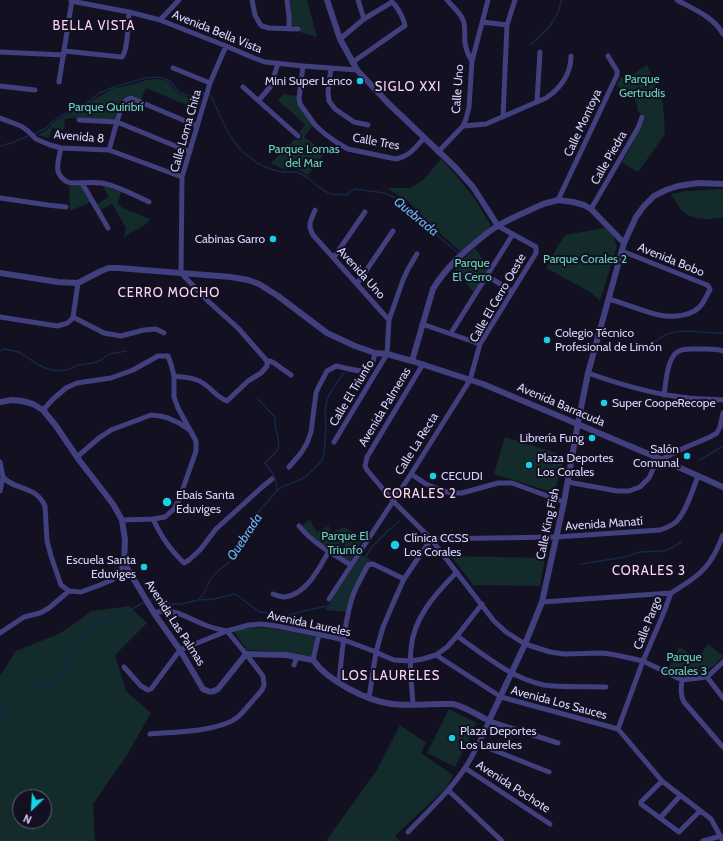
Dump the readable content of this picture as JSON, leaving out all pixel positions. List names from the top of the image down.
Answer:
{
  "streets": {
    "street": [
      "Avenida Bella Vista",
      "Calle Uno",
      "Calle Montoya",
      "Calle Loma Chita",
      "Avenida 8",
      "Calle Tres",
      "Calle Piedra",
      "Avenida Bobo",
      "Avenida Uno",
      "Calle El Cerro Oeste",
      "Calle El Triunfo",
      "Avenida Barracuda",
      "Avenida Palmeras",
      "Calle La Recta",
      "Calle King Fish",
      "Avenida Manatí",
      "Avenida Las Palmas",
      "Calle Pargo",
      "Avenida Laureles",
      "Avenida Los Sauces",
      "Avenida Pochote"
    ]
  },
  "crossings": [
    ["Avenida Bella Vista", "Calle Loma Chita"],
    ["Avenida Bella Vista", "Calle Tres"],
    ["Calle Loma Chita", "Avenida 8"],
    ["Calle Loma Chita", "Avenida Barracuda"],
    ["Avenida Bobo", "Calle King Fish"],
    ["Calle El Cerro Oeste", "Avenida Barracuda"],
    ["Calle El Cerro Oeste", "Calle La Recta"],
    ["Calle El Triunfo", "Avenida Barracuda"],
    ["Avenida Barracuda", "Avenida Palmeras"],
    ["Avenida Barracuda", "Calle La Recta"],
    ["Avenida Barracuda", "Calle King Fish"],
    ["Avenida Barracuda", "Avenida Manatí"],
    ["Avenida Palmeras", "Calle La Recta"],
    ["Avenida Palmeras", "Calle King Fish"],
    ["Avenida Palmeras", "Avenida Manatí"],
    ["Avenida Palmeras", "Calle Pargo"],
    ["Avenida Palmeras", "Avenida Laureles"],
    ["Calle King Fish", "Avenida Manatí"],
    ["Calle King Fish", "Avenida Los Sauces"],
    ["Calle King Fish", "Avenida Pochote"],
    ["Avenida Las Palmas", "Avenida Laureles"],
    ["Calle Pargo", "Avenida Los Sauces"],
    ["Avenida Laureles", "Avenida Los Sauces"]
  ],
  "districts": [
    "BELLA VISTA",
    "SIGLO XXI",
    "CERRO MOCHO",
    "CORALES 2",
    "CORALES 3",
    "LOS LAURELES"
  ],
  "water": ["Quebrada"],
  "parks": [
    "Parque Gertrudis",
    "Parque Quiribrí",
    "Parque Lomas del Mar",
    "Parque Corales 2",
    "Parque El Cerro",
    "Parque El Triunfo",
    "Parque Corales 3"
  ],
  "places": [
    "Mini Super Lenco",
    "Cabinas Garro",
    "Colegio Técnico Profesional de Limón",
    "Super CoopeRecope",
    "Librería Fung",
    "Salón Comunal",
    "Plaza Deportes Los Corales",
    "CECUDI",
    "Ebais Santa Eduviges",
    "Clínica CCSS Los Corales",
    "Escuela Santa Eduviges",
    "Plaza Deportes Los Laureles"
  ],
  "north": "bottom left"
}
